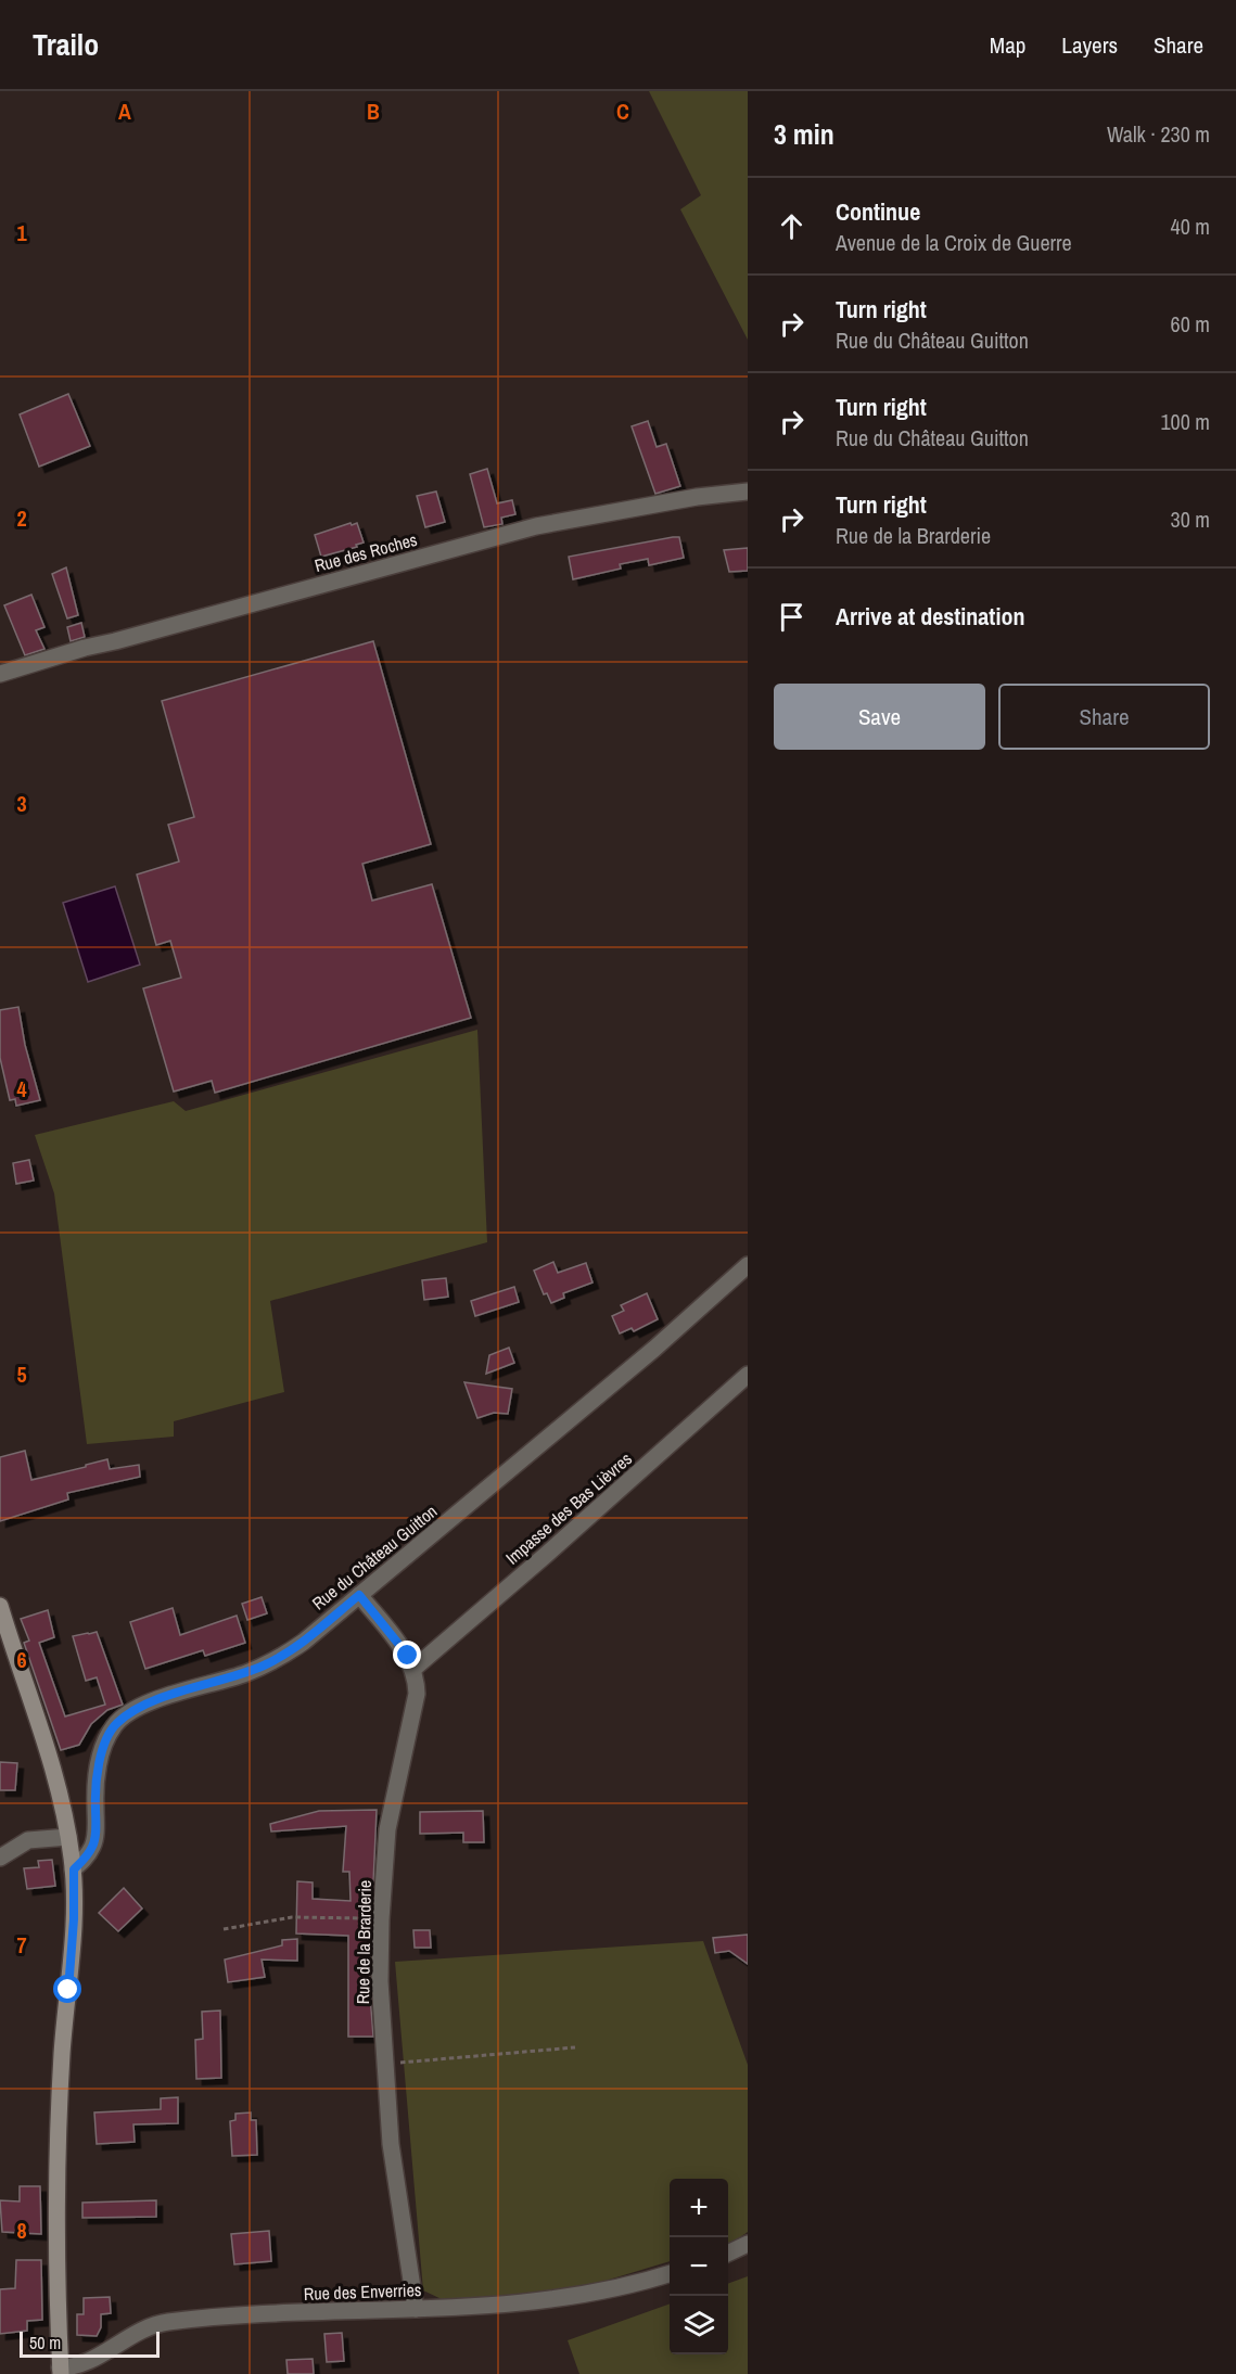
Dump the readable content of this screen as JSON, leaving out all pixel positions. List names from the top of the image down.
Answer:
{
  "streets": {
    "street": [
      "Rue des Roches",
      "Impasse des Bas Lièvres",
      "Rue du Château Guitton",
      "Rue de la Brarderie",
      "Rue des Enverries"
    ]
  },
  "crossings": [
    ["Impasse des Bas Lièvres", "Rue de la Brarderie"],
    ["Rue du Château Guitton", "Rue de la Brarderie"],
    ["Rue de la Brarderie", "Rue des Enverries"]
  ],
  "scale_bar": "50 m",
  "page": {
    "header": "Trailo",
    "nav": ["Map", "Layers", "Share"],
    "heading": ["3 min", "Walk · 230 m"],
    "list": [
      ["Continue", "Avenue de la Croix de Guerre", "40 m"],
      ["Turn right", "Rue du Château Guitton", "60 m"],
      ["Turn right", "Rue du Château Guitton", "100 m"],
      ["Turn right", "Rue de la Brarderie", "30 m"],
      "Arrive at destination"
    ],
    "buttons": ["Save", "Share"],
    "map_buttons": ["+", "−"],
    "scale": "50 m"
  },
  "grid": {
    "columns": ["A", "B", "C"],
    "rows": [
      "1",
      "2",
      "3",
      "4",
      "5",
      "6",
      "7",
      "8"
    ]
  }
}
